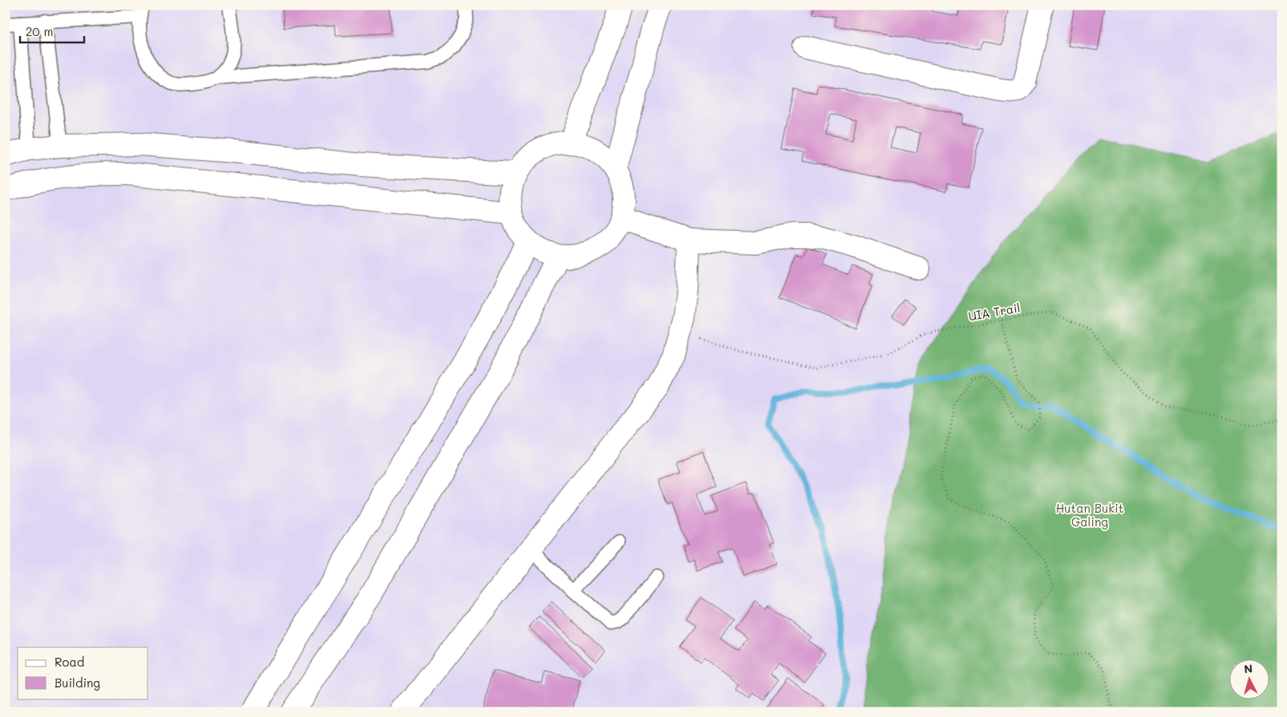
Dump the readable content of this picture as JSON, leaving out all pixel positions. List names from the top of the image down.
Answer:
{
  "streets": {
    "path": ["UIA Trail"]
  },
  "parks": ["Hutan Bukit Galing"],
  "legend": ["Road", "Building"],
  "scale_bar": "20 m",
  "north": "top"
}
